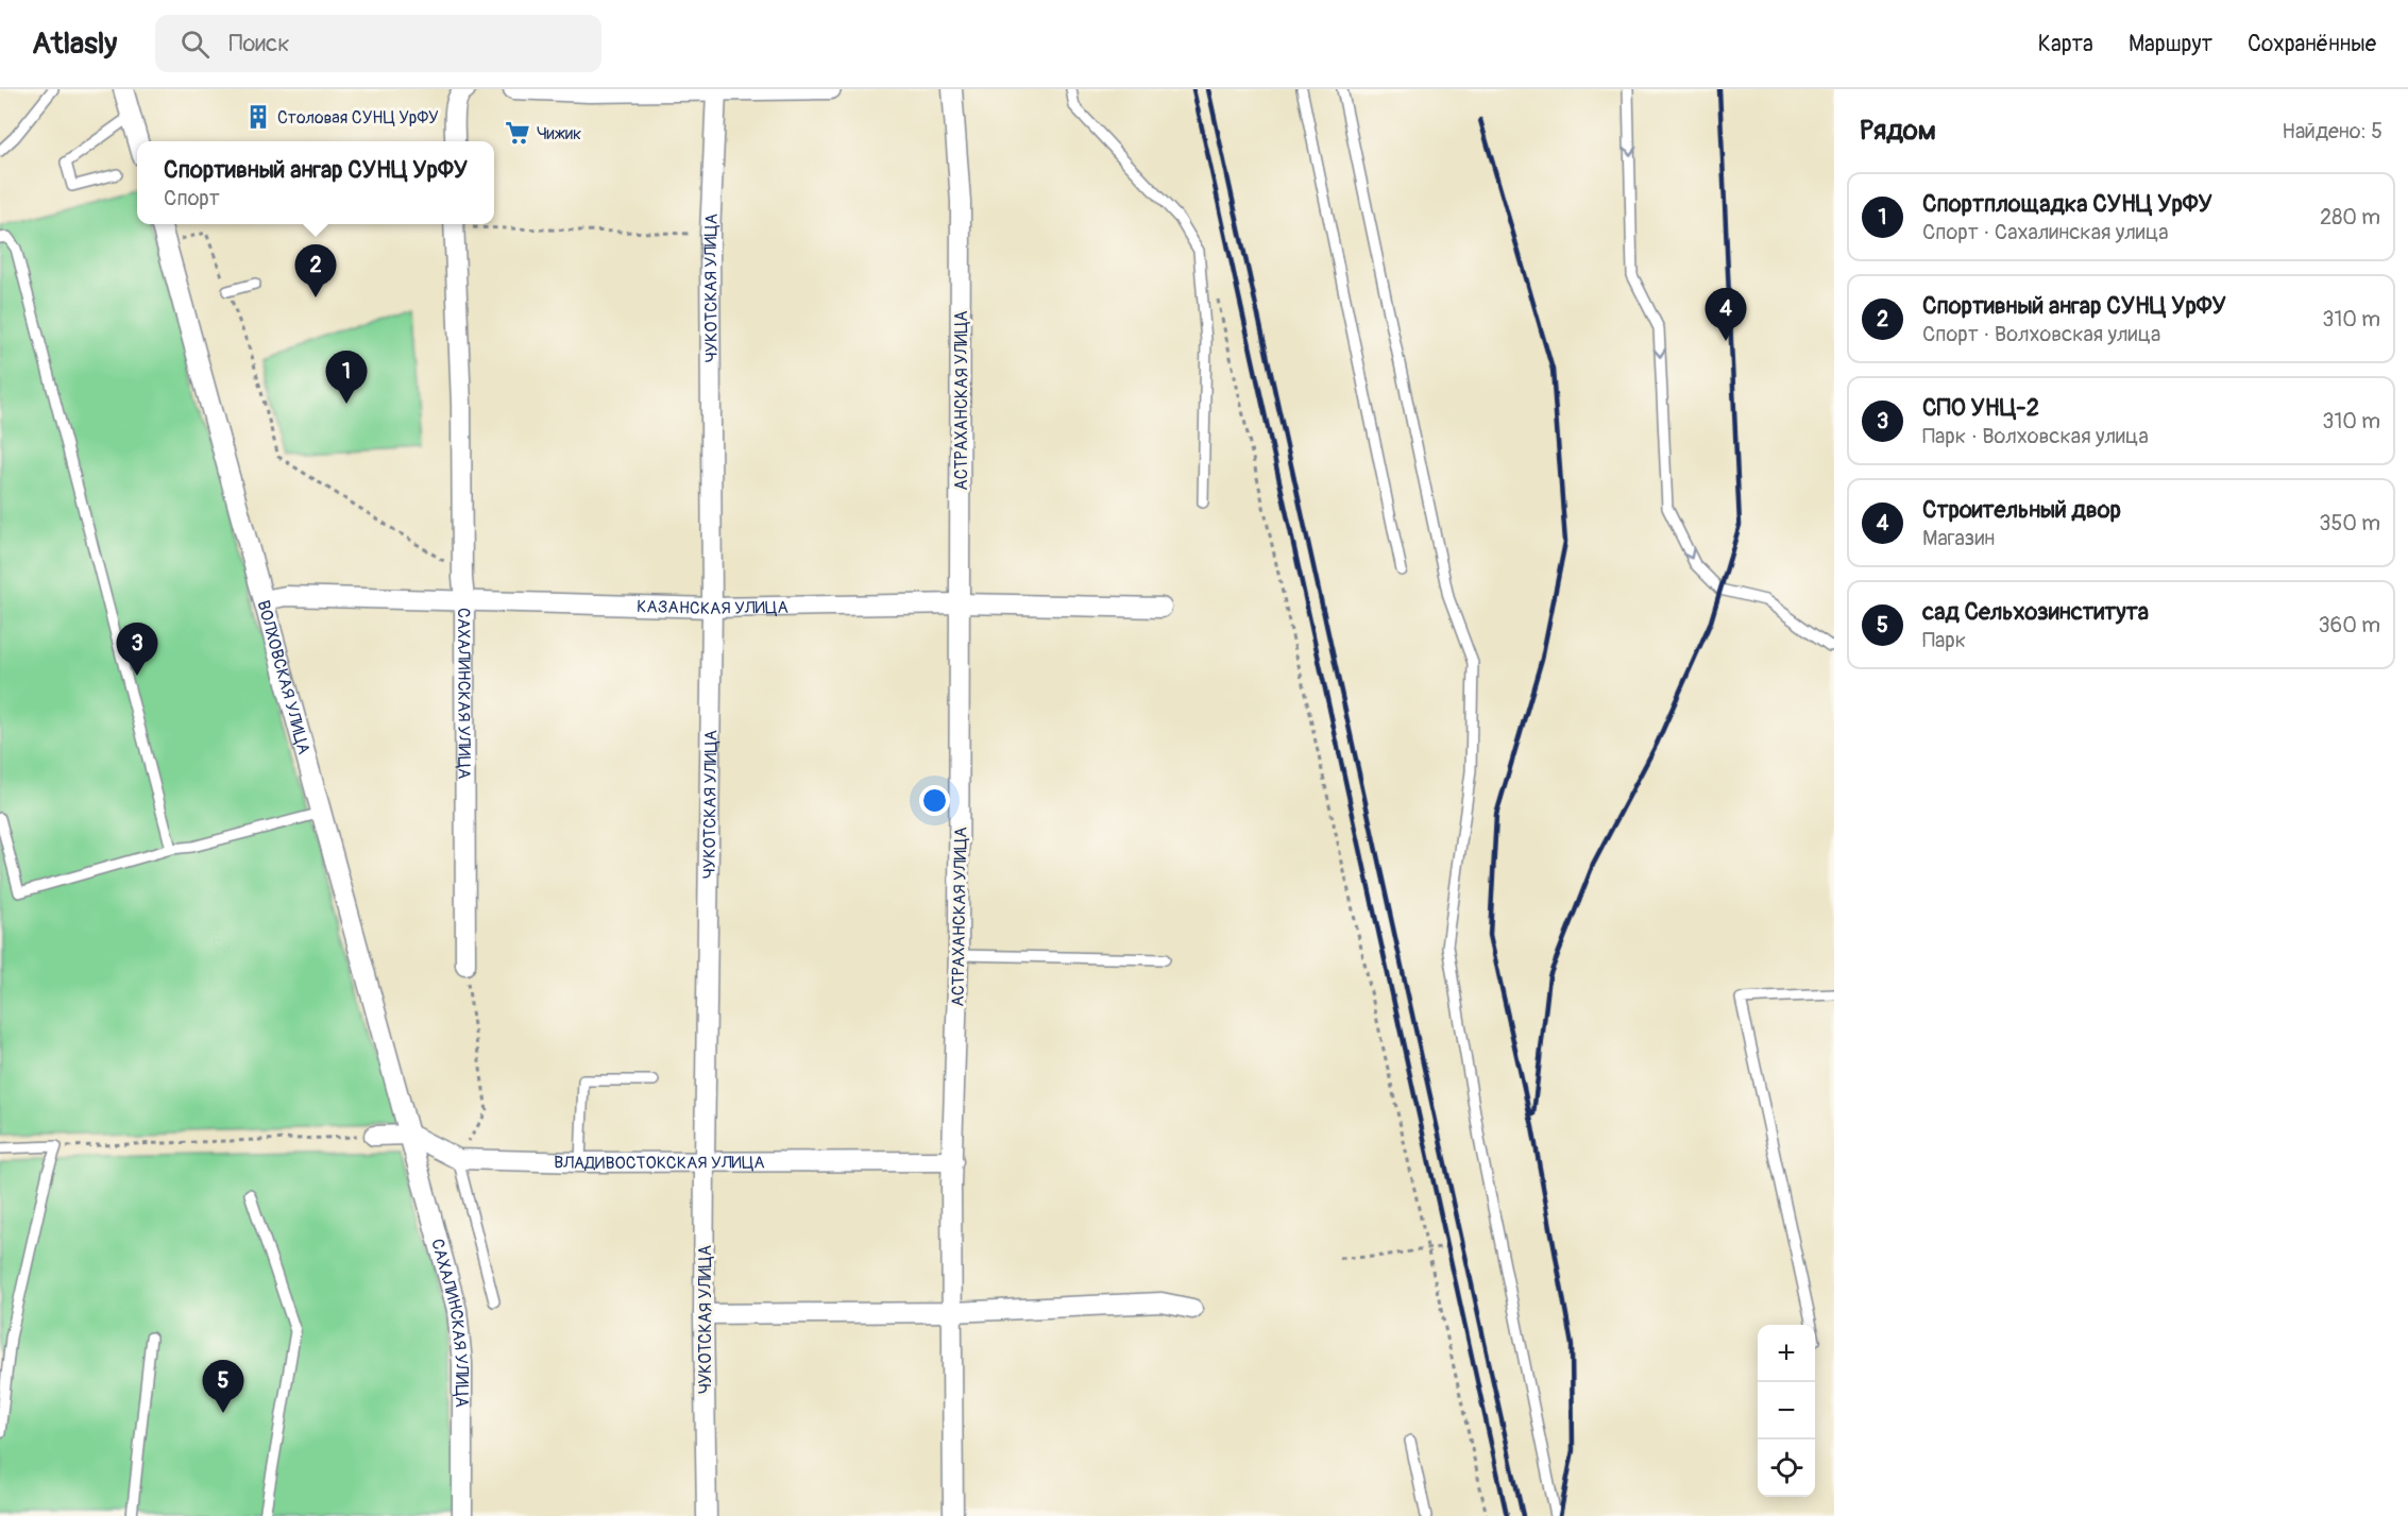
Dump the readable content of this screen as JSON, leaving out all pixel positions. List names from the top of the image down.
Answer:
{
  "streets": {
    "street": [
      "ЧУКОТСКАЯ УЛИЦА",
      "АСТРАХАНСКАЯ УЛИЦА",
      "КАЗАНСКАЯ УЛИЦА",
      "ВОЛХОВСКАЯ УЛИЦА",
      "САХАЛИНСКАЯ УЛИЦА",
      "ВЛАДИВОСТОКСКАЯ УЛИЦА"
    ]
  },
  "crossings": [
    ["ЧУКОТСКАЯ УЛИЦА", "КАЗАНСКАЯ УЛИЦА"],
    ["ЧУКОТСКАЯ УЛИЦА", "ВЛАДИВОСТОКСКАЯ УЛИЦА"],
    ["АСТРАХАНСКАЯ УЛИЦА", "КАЗАНСКАЯ УЛИЦА"],
    ["АСТРАХАНСКАЯ УЛИЦА", "ВЛАДИВОСТОКСКАЯ УЛИЦА"],
    ["КАЗАНСКАЯ УЛИЦА", "ВОЛХОВСКАЯ УЛИЦА"],
    ["КАЗАНСКАЯ УЛИЦА", "САХАЛИНСКАЯ УЛИЦА"],
    ["ВОЛХОВСКАЯ УЛИЦА", "САХАЛИНСКАЯ УЛИЦА"],
    ["ВОЛХОВСКАЯ УЛИЦА", "ВЛАДИВОСТОКСКАЯ УЛИЦА"],
    ["САХАЛИНСКАЯ УЛИЦА", "ВЛАДИВОСТОКСКАЯ УЛИЦА"]
  ],
  "places": {
    "building": ["Столовая СУНЦ УрФУ"],
    "supermarket": ["Чижик"]
  },
  "page": {
    "header": "Atlasly",
    "search": "Поиск",
    "nav": ["Карта", "Маршрут", "Сохранённые"],
    "heading": ["Рядом", "Найдено: 5"],
    "popup": ["Спортивный ангар СУНЦ УрФУ", "Спорт"],
    "list": [
      {
        "mark": "1",
        "name": "Спортплощадка СУНЦ УрФУ",
        "note": "Спорт · Сахалинская улица",
        "value": "280 m"
      },
      {
        "mark": "2",
        "name": "Спортивный ангар СУНЦ УрФУ",
        "note": "Спорт · Волховская улица",
        "value": "310 m"
      },
      {
        "mark": "3",
        "name": "СПО УНЦ-2",
        "note": "Парк · Волховская улица",
        "value": "310 m"
      },
      {
        "mark": "4",
        "name": "Строительный двор",
        "note": "Магазин",
        "value": "350 m"
      },
      {
        "mark": "5",
        "name": "сад Сельхозинститута",
        "note": "Парк",
        "value": "360 m"
      }
    ],
    "pins": [
      "2",
      "4",
      "1",
      "3",
      "5"
    ],
    "map_buttons": ["+", "−"]
  }
}
